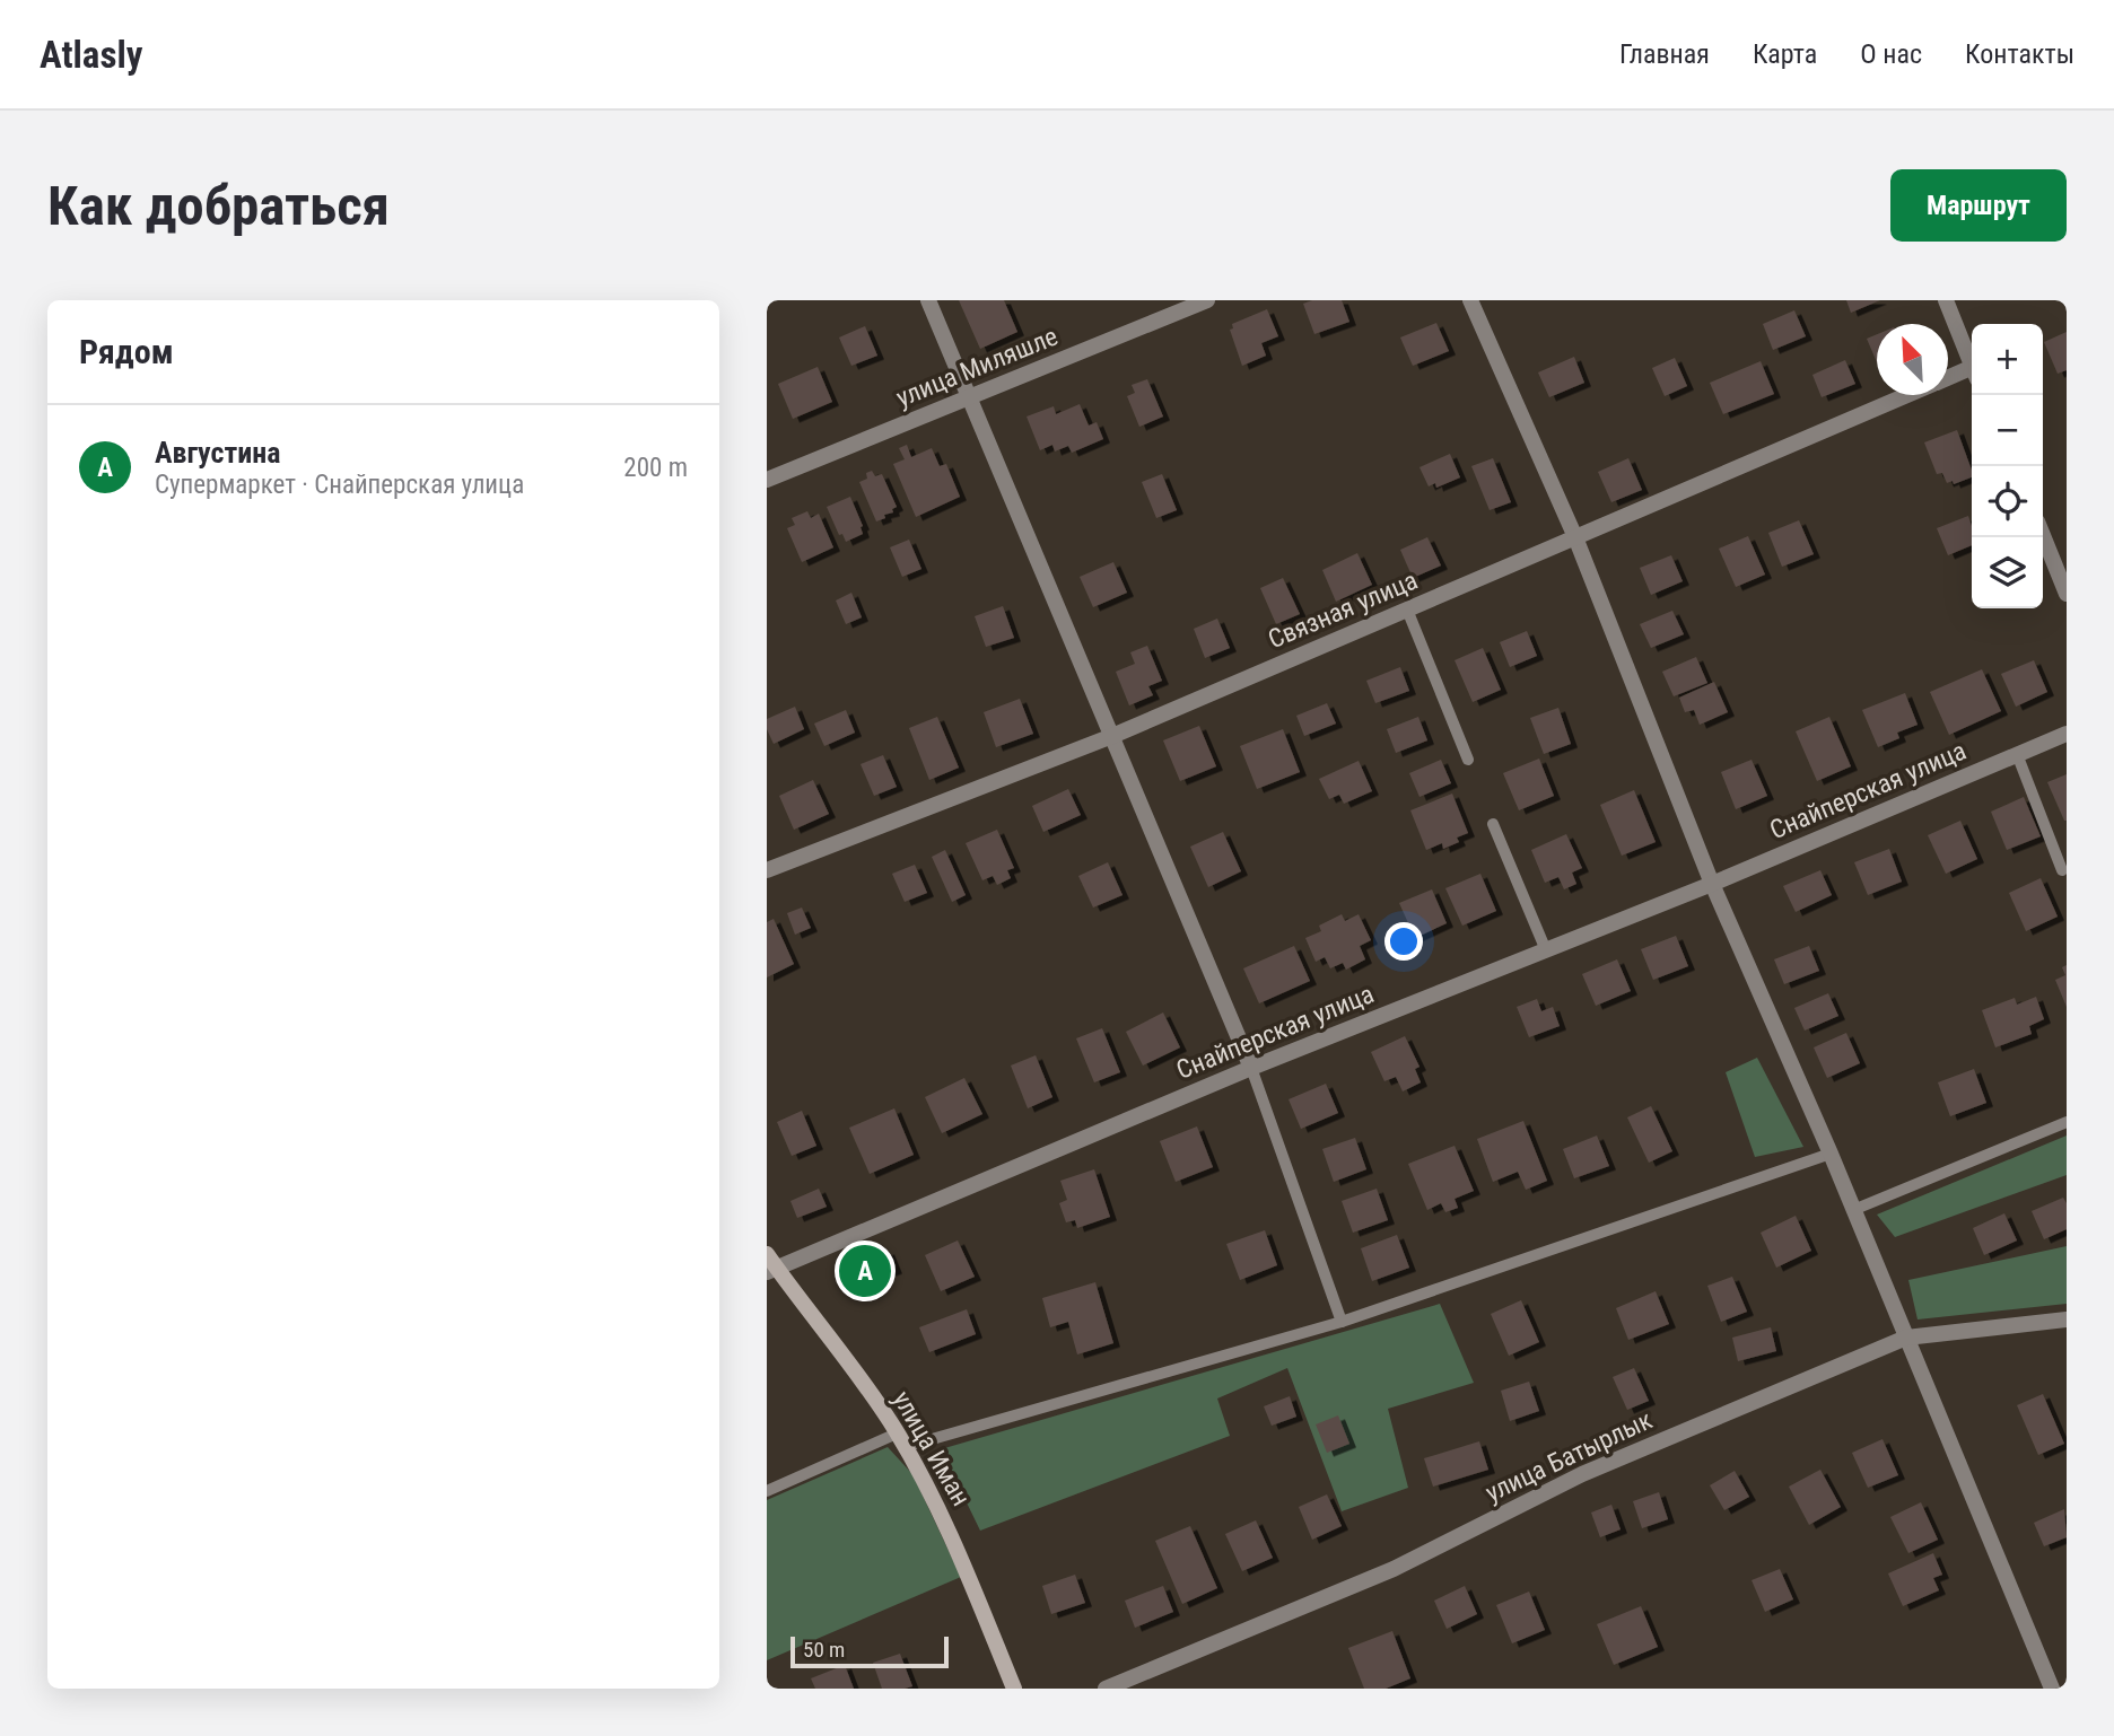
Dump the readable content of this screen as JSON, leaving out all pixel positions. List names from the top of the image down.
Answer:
{
  "streets": {
    "street": [
      "улица Миляшле",
      "Связная улица",
      "Снайперская улица",
      "улица Иман",
      "улица Батырлык"
    ]
  },
  "crossings": [
    ["Снайперская улица", "улица Иман"]
  ],
  "scale_bar": "50 m",
  "north": "top left",
  "page": {
    "header": "Atlasly",
    "nav": [
      "Главная",
      "Карта",
      "О нас",
      "Контакты"
    ],
    "buttons": "Маршрут",
    "title": "Как добраться",
    "heading": "Рядом",
    "map_buttons": ["+", "−"],
    "list": [
      {
        "mark": "A",
        "name": "Августина",
        "note": "Супермаркет · Снайперская улица",
        "value": "200 m"
      }
    ],
    "pins": "A",
    "scale": "50 m"
  }
}
